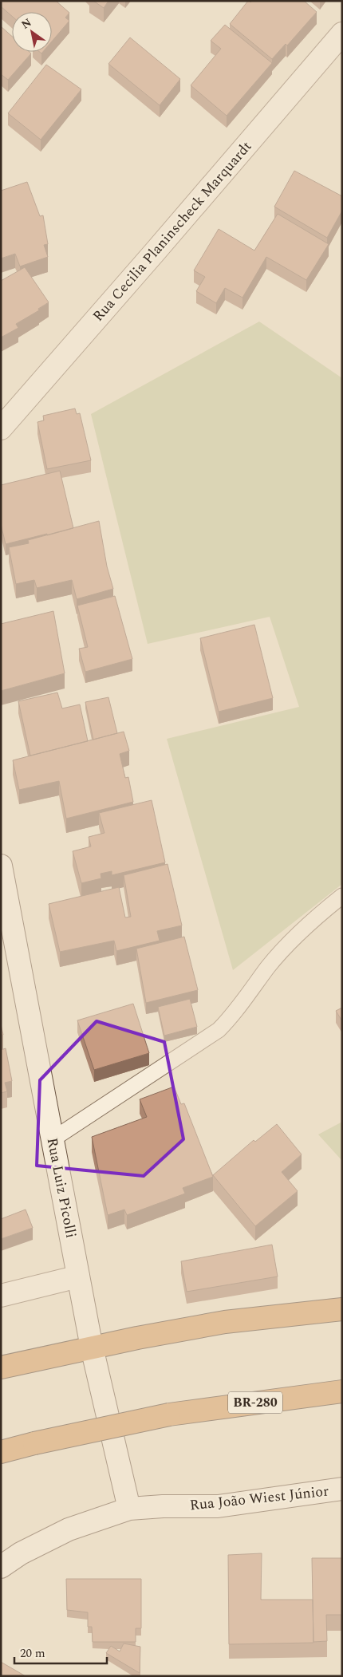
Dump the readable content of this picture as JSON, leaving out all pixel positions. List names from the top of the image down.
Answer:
{
  "streets": {
    "highway": ["BR-280"],
    "street": ["Rua Cecilia Planinscheck Marquardt", "Rua Luiz Picolli", "Rua João Wiest Júnior"]
  },
  "crossings": [
    ["Rua Luiz Picolli", "Rua João Wiest Júnior"]
  ],
  "scale_bar": "20 m",
  "north": "top left"
}
